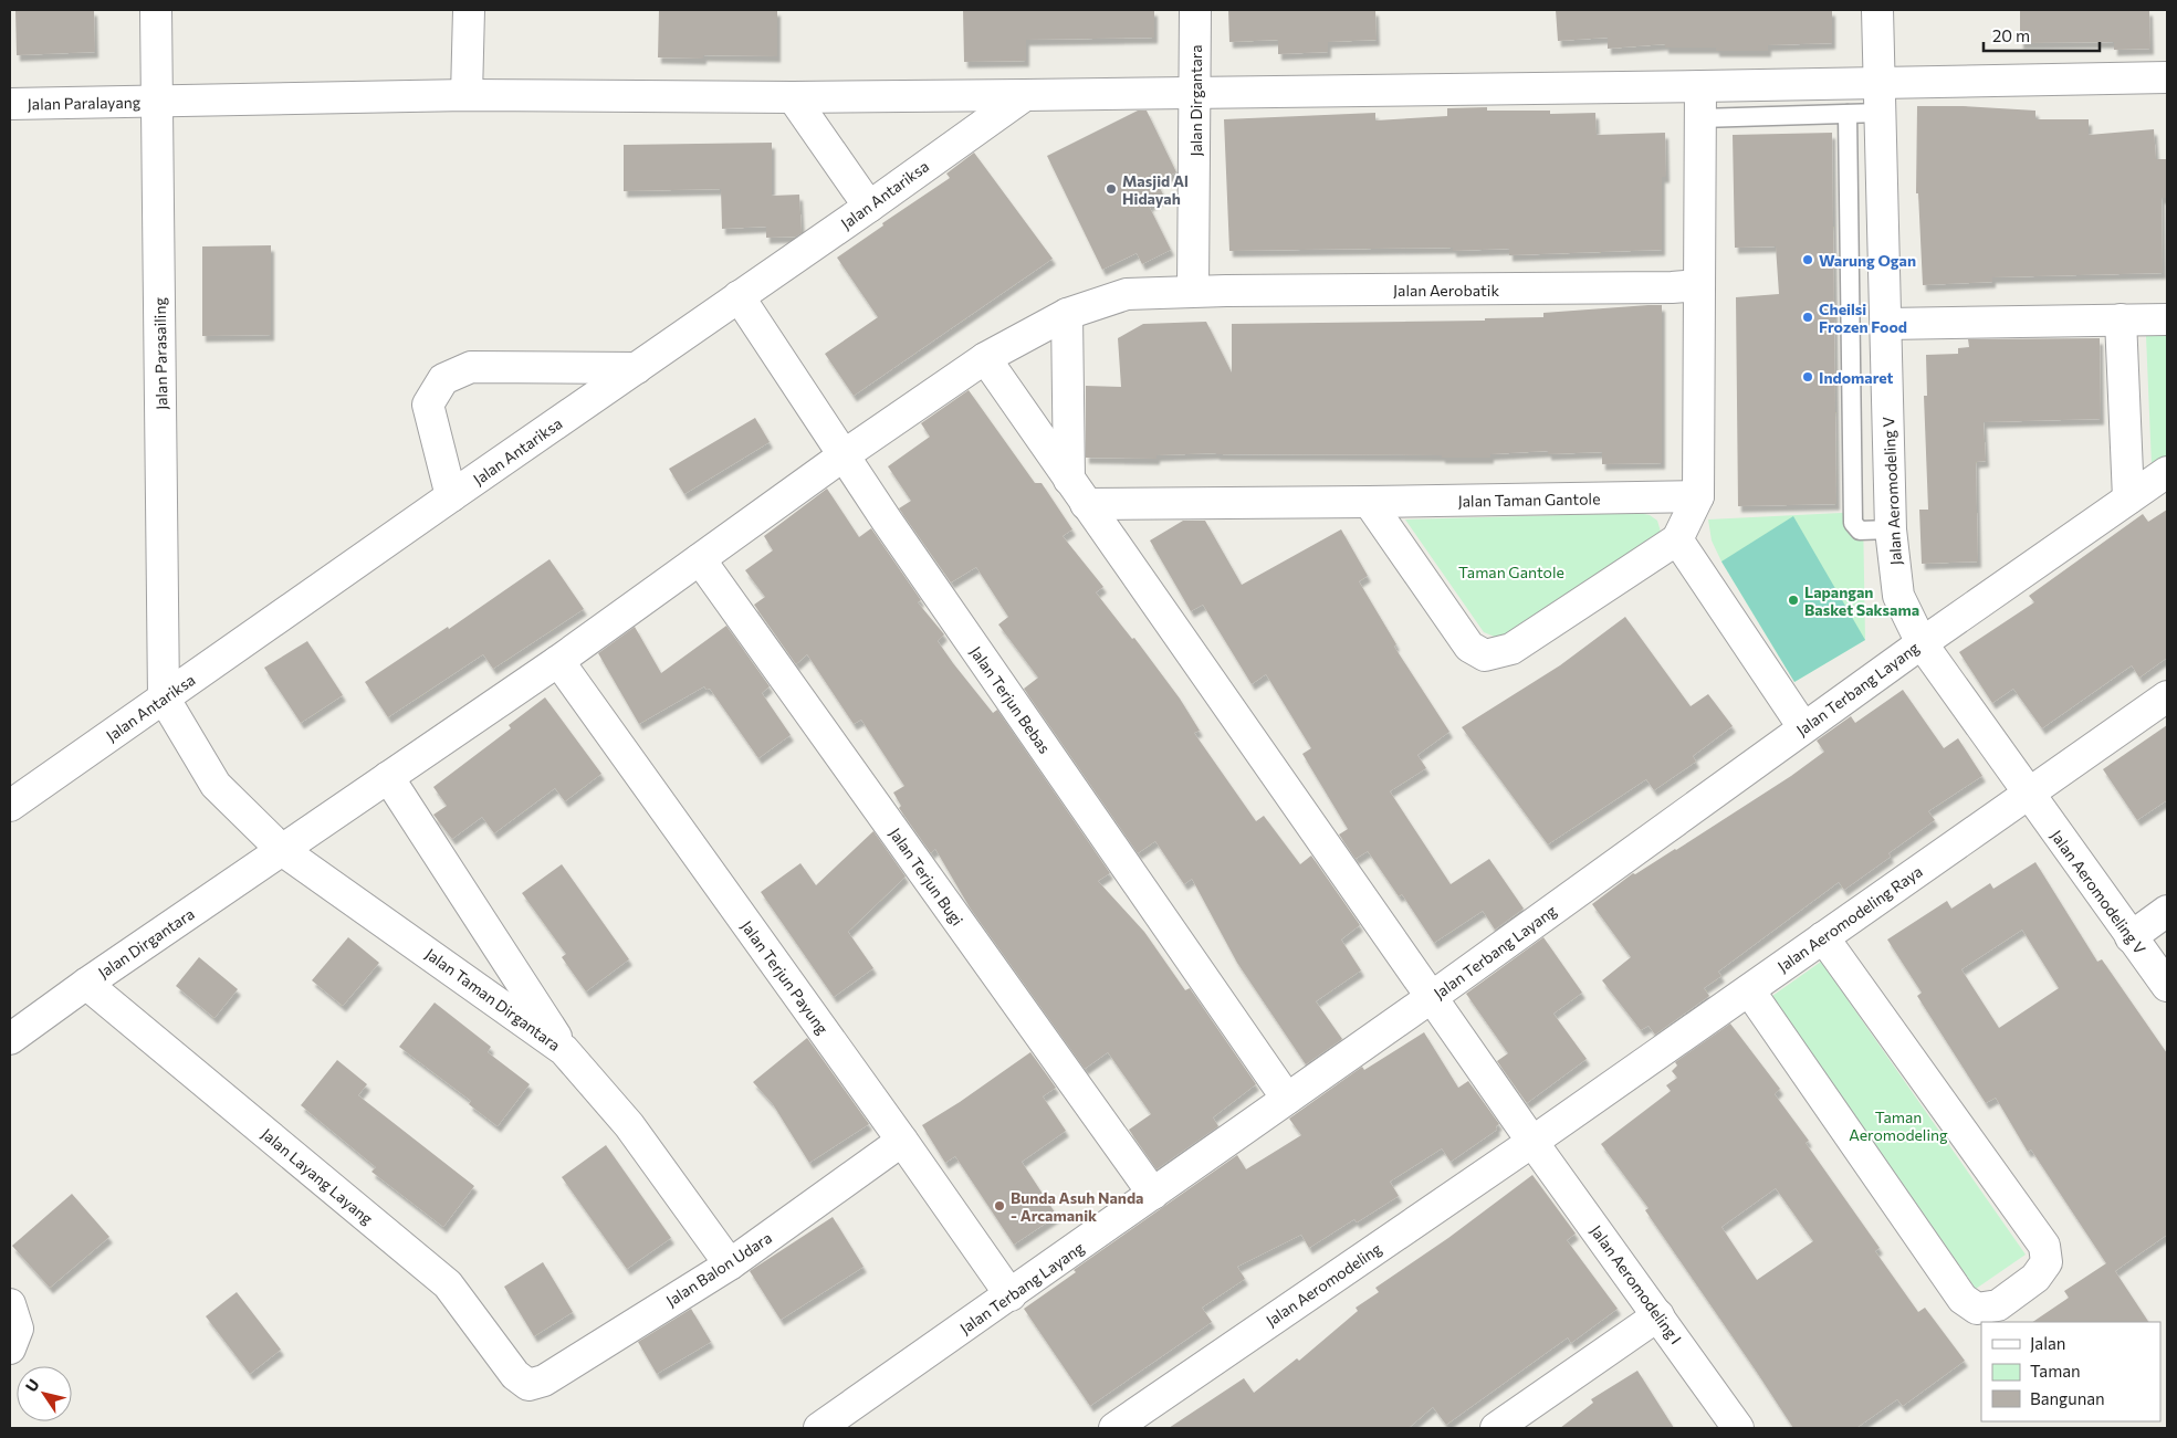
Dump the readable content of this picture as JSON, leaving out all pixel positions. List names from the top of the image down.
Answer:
{
  "streets": {
    "street": [
      "Jalan Dirgantara",
      "Jalan Paralayang",
      "Jalan Antariksa",
      "Jalan Aerobatik",
      "Jalan Parasailing",
      "Jalan Aeromodeling V",
      "Jalan Taman Gantole",
      "Jalan Terbang Layang",
      "Jalan Terjun Bebas",
      "Jalan Terjun Bugi",
      "Jalan Aeromodeling Raya",
      "Jalan Terjun Payung",
      "Jalan Taman Dirgantara",
      "Jalan Layang Layang",
      "Jalan Balon Udara",
      "Jalan Aeromodeling",
      "Jalan Aeromodeling I"
    ]
  },
  "crossings": [
    ["Jalan Dirgantara", "Jalan Paralayang"],
    ["Jalan Dirgantara", "Jalan Aerobatik"],
    ["Jalan Dirgantara", "Jalan Terjun Bugi"],
    ["Jalan Dirgantara", "Jalan Terjun Payung"],
    ["Jalan Dirgantara", "Jalan Taman Dirgantara"],
    ["Jalan Dirgantara", "Jalan Layang Layang"],
    ["Jalan Paralayang", "Jalan Antariksa"],
    ["Jalan Paralayang", "Jalan Parasailing"],
    ["Jalan Paralayang", "Jalan Aeromodeling V"],
    ["Jalan Antariksa", "Jalan Parasailing"],
    ["Jalan Antariksa", "Jalan Terjun Bebas"],
    ["Jalan Antariksa", "Jalan Taman Dirgantara"],
    ["Jalan Aerobatik", "Jalan Terjun Bebas"],
    ["Jalan Aerobatik", "Jalan Terjun Bugi"],
    ["Jalan Aerobatik", "Jalan Aeromodeling I"],
    ["Jalan Parasailing", "Jalan Taman Dirgantara"],
    ["Jalan Aeromodeling V", "Jalan Terbang Layang"],
    ["Jalan Aeromodeling V", "Jalan Aeromodeling Raya"],
    ["Jalan Taman Gantole", "Jalan Aeromodeling I"],
    ["Jalan Terbang Layang", "Jalan Terjun Bebas"],
    ["Jalan Terbang Layang", "Jalan Terjun Bugi"],
    ["Jalan Terbang Layang", "Jalan Terjun Payung"],
    ["Jalan Terbang Layang", "Jalan Aeromodeling I"],
    ["Jalan Aeromodeling Raya", "Jalan Aeromodeling"],
    ["Jalan Aeromodeling Raya", "Jalan Aeromodeling I"],
    ["Jalan Terjun Payung", "Jalan Balon Udara"],
    ["Jalan Taman Dirgantara", "Jalan Balon Udara"],
    ["Jalan Layang Layang", "Jalan Balon Udara"],
    ["Jalan Aeromodeling", "Jalan Aeromodeling I"]
  ],
  "parks": ["Taman Gantole", "Taman Aeromodeling"],
  "places": [
    "Masjid Al Hidayah",
    "Warung Ogan",
    "Cheilsi Frozen Food",
    "Indomaret",
    "Lapangan Basket Saksama",
    "Bunda Asuh Nanda - Arcamanik"
  ],
  "legend": ["Jalan", "Taman", "Bangunan"],
  "scale_bar": "20 m",
  "north": "top left"
}
